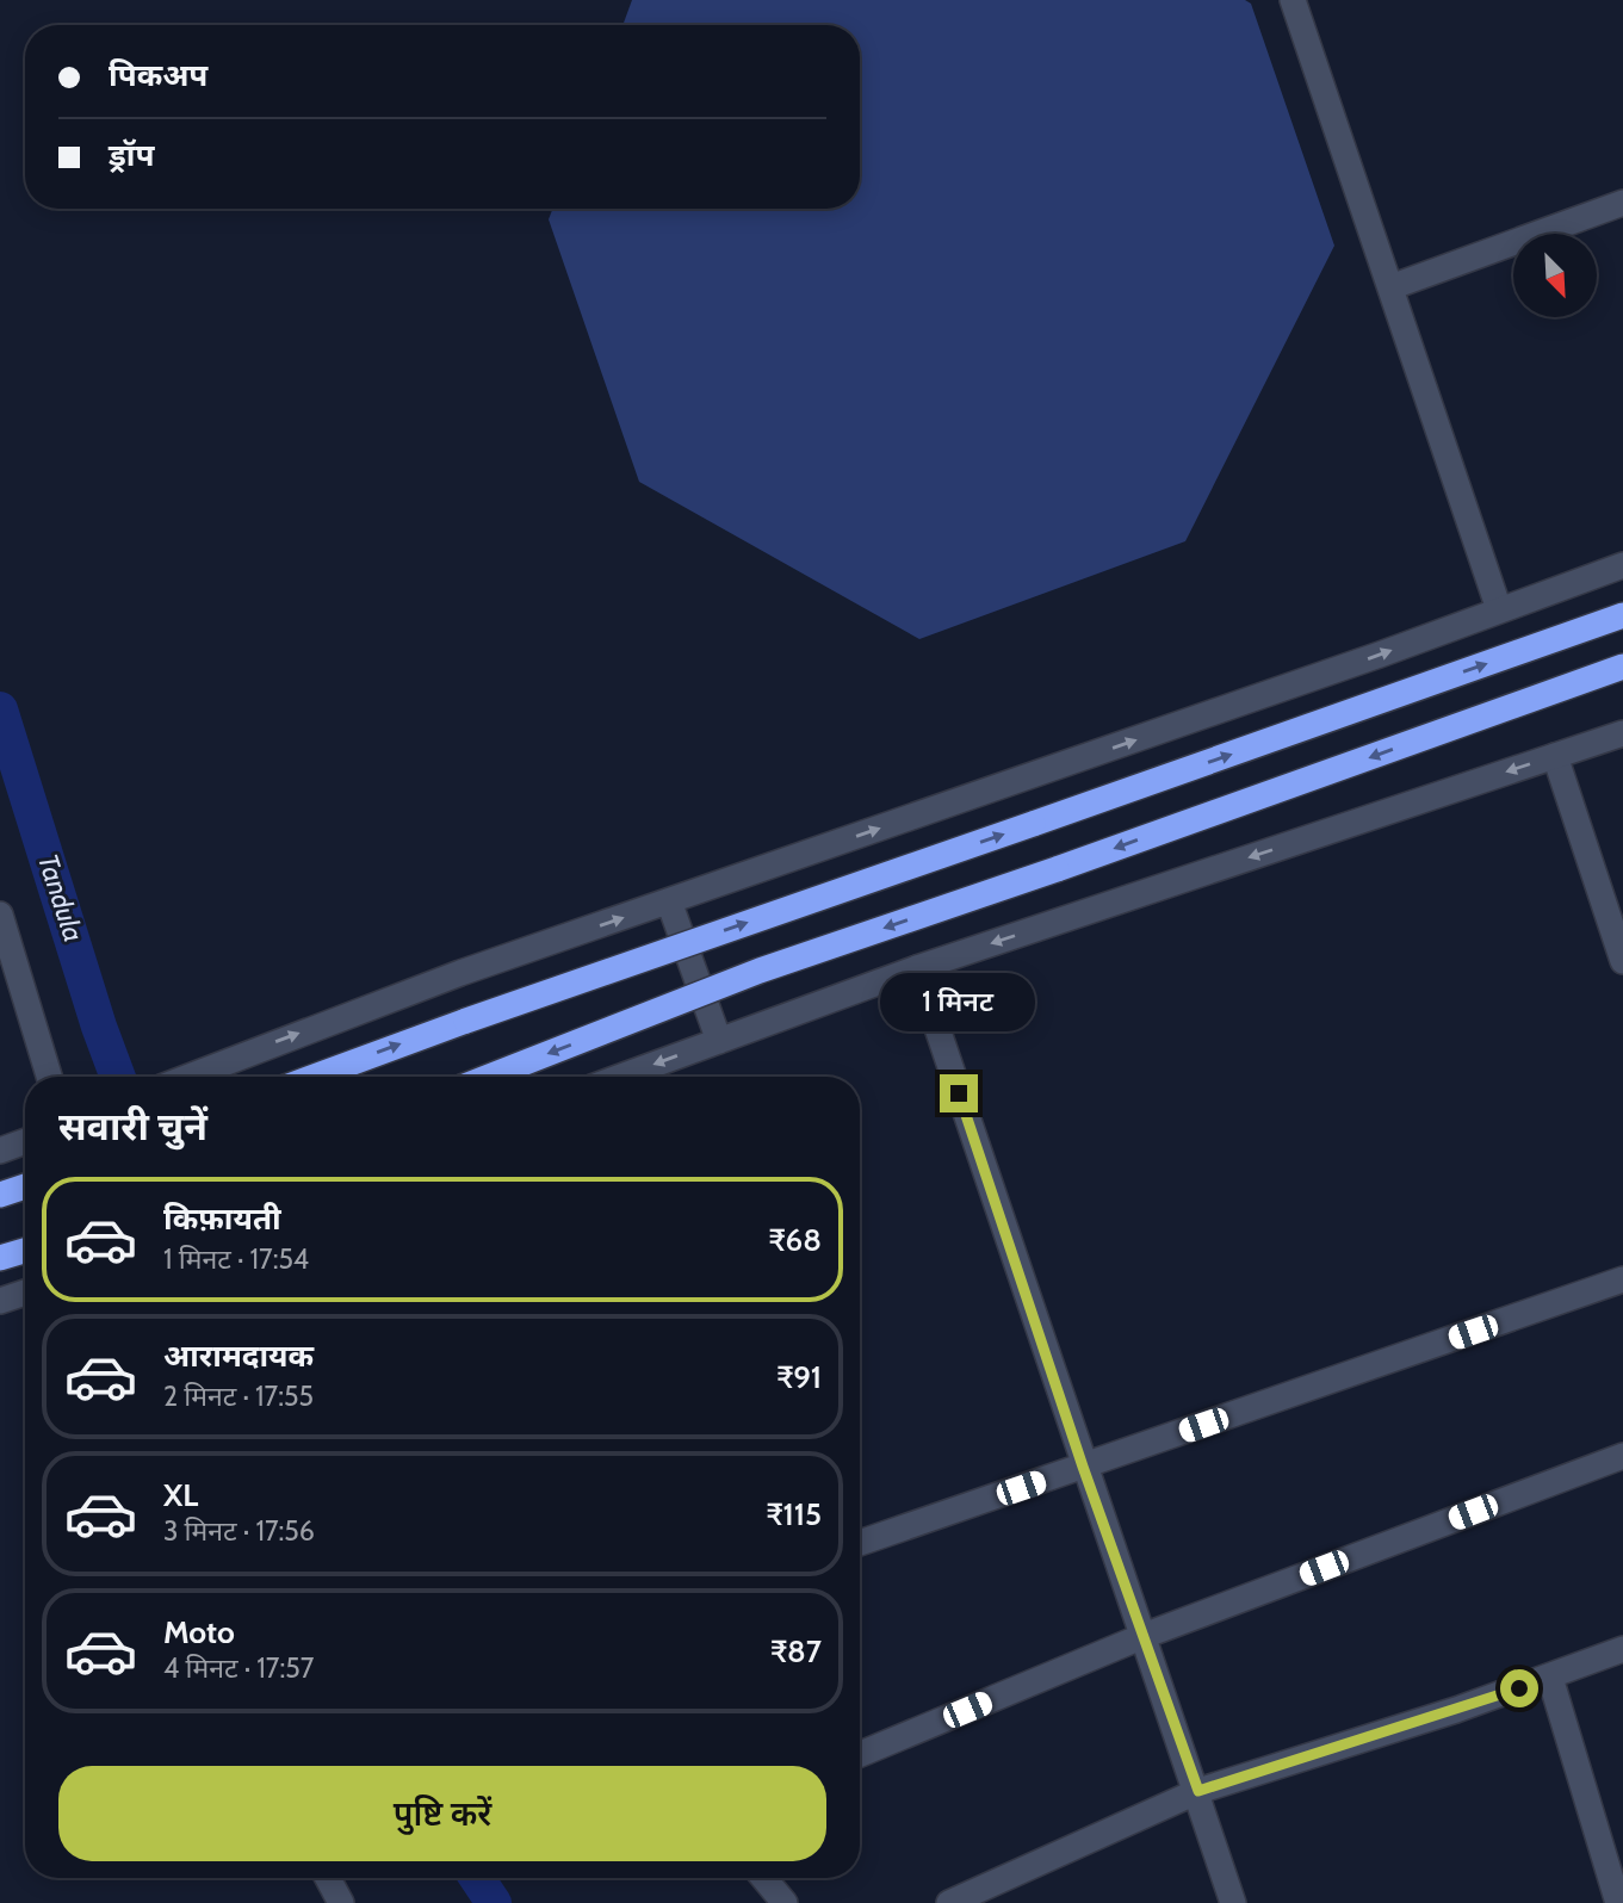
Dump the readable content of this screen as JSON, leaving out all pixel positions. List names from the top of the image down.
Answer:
{
  "water": ["Tandula"],
  "north": "bottom right",
  "page": {
    "banner": ["पिकअप", "ड्रॉप"],
    "bubble": "1 मिनट",
    "heading": "सवारी चुनें",
    "list": [
      {
        "name": "किफ़ायती",
        "note": "1 मिनट · 17:54",
        "value": "₹68"
      },
      {
        "name": "आरामदायक",
        "note": "2 मिनट · 17:55",
        "value": "₹91"
      },
      {
        "name": "XL",
        "note": "3 मिनट · 17:56",
        "value": "₹115"
      },
      {
        "name": "Moto",
        "note": "4 मिनट · 17:57",
        "value": "₹87"
      }
    ],
    "buttons": "पुष्टि करें"
  }
}
